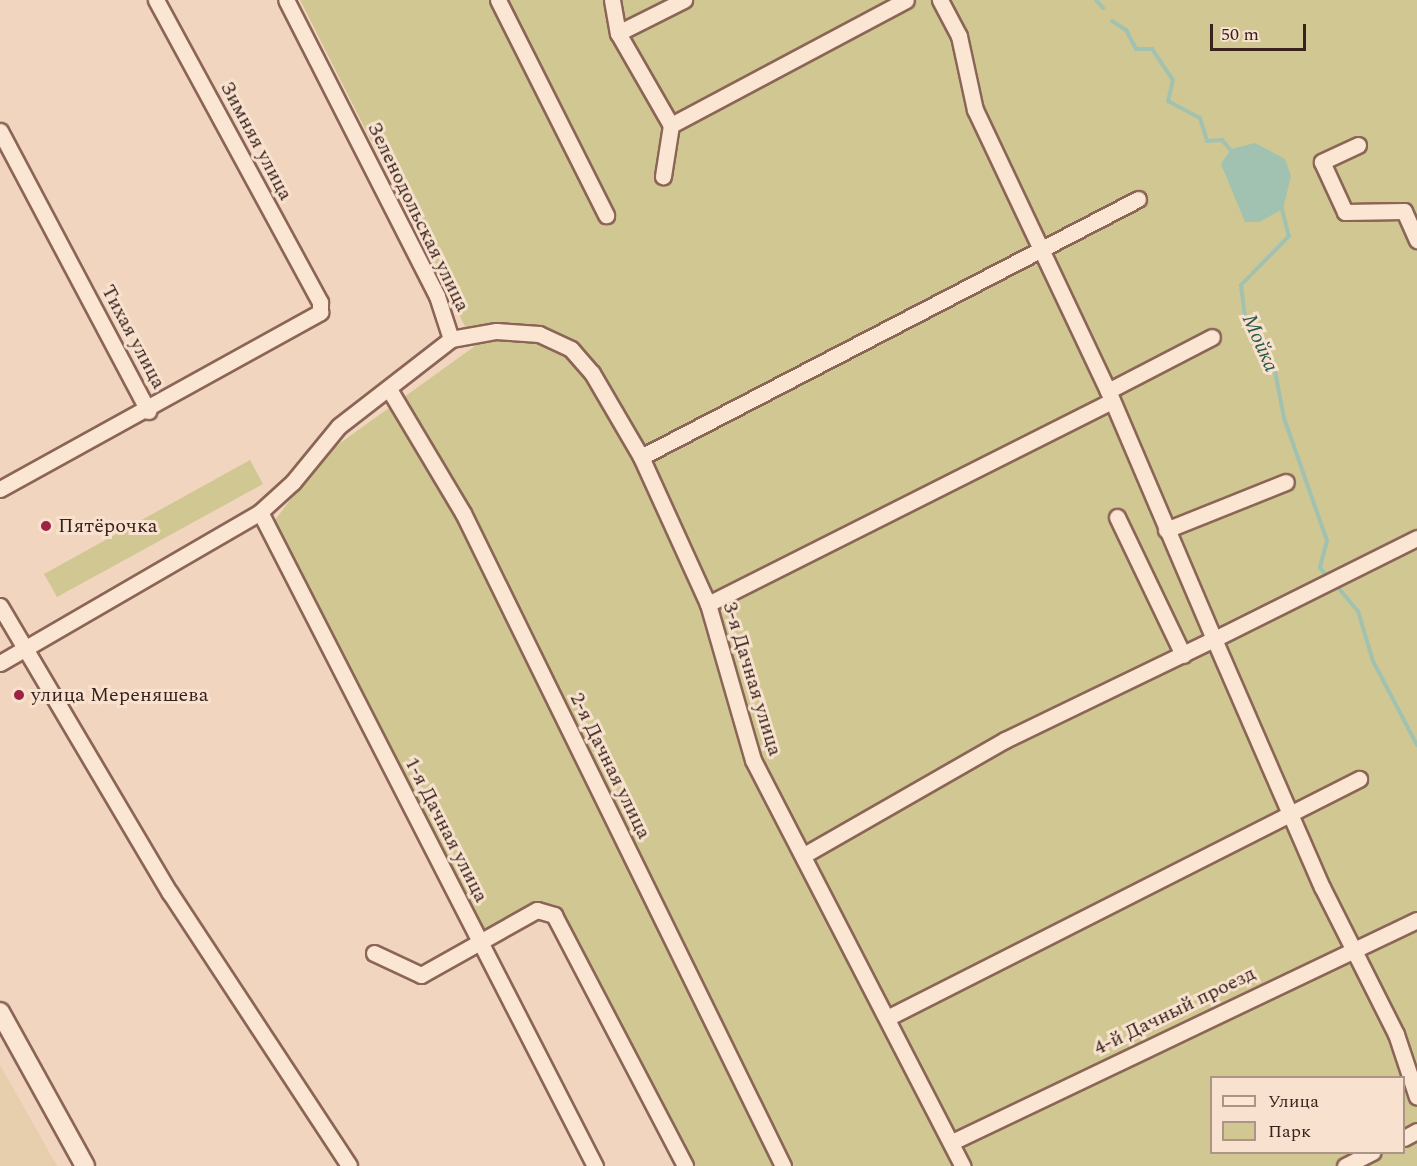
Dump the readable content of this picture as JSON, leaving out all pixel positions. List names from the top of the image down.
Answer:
{
  "streets": {
    "street": [
      "Зимняя улица",
      "Зеленодольская улица",
      "Тихая улица",
      "3-я Дачная улица",
      "2-я Дачная улица",
      "1-я Дачная улица",
      "4-й Дачный проезд"
    ]
  },
  "crossings": [
    ["Зимняя улица", "Тихая улица"],
    ["Зеленодольская улица", "3-я Дачная улица"],
    ["Зеленодольская улица", "2-я Дачная улица"],
    ["Зеленодольская улица", "1-я Дачная улица"],
    ["3-я Дачная улица", "4-й Дачный проезд"]
  ],
  "water": ["Мойка"],
  "places": ["Пятёрочка", "улица Мереняшева"],
  "legend": ["Улица", "Парк"],
  "scale_bar": "50 m"
}
